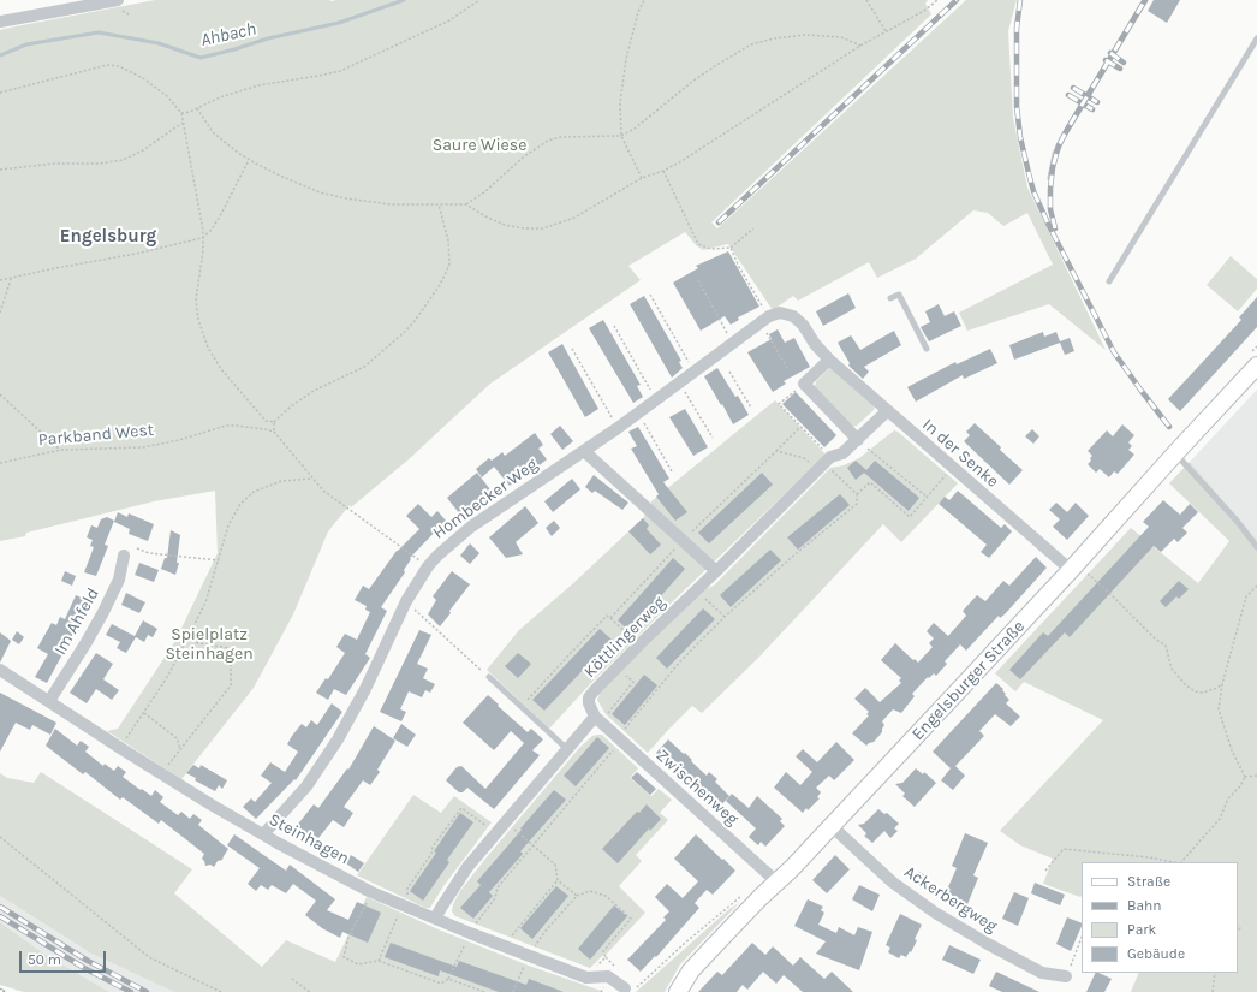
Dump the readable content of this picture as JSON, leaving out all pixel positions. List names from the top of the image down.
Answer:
{
  "streets": {
    "street": [
      "In der Senke",
      "Hombecker Weg",
      "Im Ahfeld",
      "Köttlingerweg",
      "Engelsburger Straße",
      "Zwischenweg",
      "Steinhagen",
      "Ackerbergweg"
    ],
    "path": ["Parkband West"]
  },
  "crossings": [
    ["In der Senke", "Köttlingerweg"],
    ["In der Senke", "Engelsburger Straße"],
    ["Hombecker Weg", "Steinhagen"],
    ["Im Ahfeld", "Steinhagen"],
    ["Köttlingerweg", "Zwischenweg"],
    ["Engelsburger Straße", "Zwischenweg"],
    ["Engelsburger Straße", "Ackerbergweg"]
  ],
  "districts": ["Engelsburg"],
  "water": ["Ahbach"],
  "parks": ["Saure Wiese", "Spielplatz Steinhagen"],
  "legend": [
    "Straße",
    "Bahn",
    "Park",
    "Gebäude"
  ],
  "scale_bar": "50 m"
}
